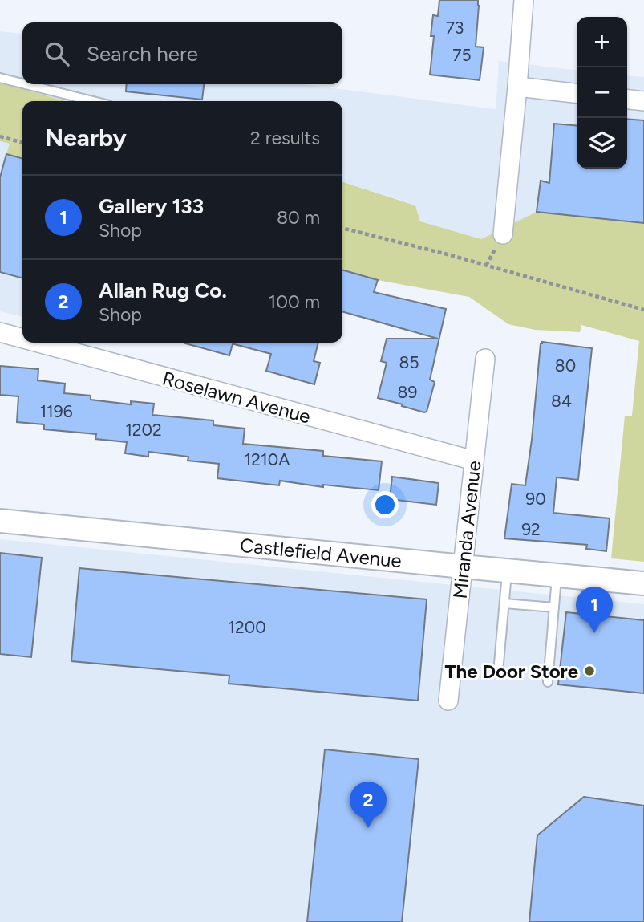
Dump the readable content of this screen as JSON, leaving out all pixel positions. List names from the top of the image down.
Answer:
{
  "streets": {
    "street": ["Roselawn Avenue", "Miranda Avenue", "Castlefield Avenue"]
  },
  "crossings": [
    ["Roselawn Avenue", "Miranda Avenue"],
    ["Miranda Avenue", "Castlefield Avenue"]
  ],
  "places": ["The Door Store"],
  "house_numbers": [
    "73",
    "75",
    "85",
    "80",
    "89",
    "84",
    "1196",
    "1202",
    "1210A",
    "90",
    "92",
    "1200"
  ],
  "page": {
    "map_buttons": ["+", "−"],
    "search": "Search here",
    "heading": ["Nearby", "2 results"],
    "list": [
      {
        "mark": "1",
        "name": "Gallery 133",
        "note": "Shop",
        "value": "80 m"
      },
      {
        "mark": "2",
        "name": "Allan Rug Co.",
        "note": "Shop",
        "value": "100 m"
      }
    ],
    "pins": ["1", "2"]
  }
}
